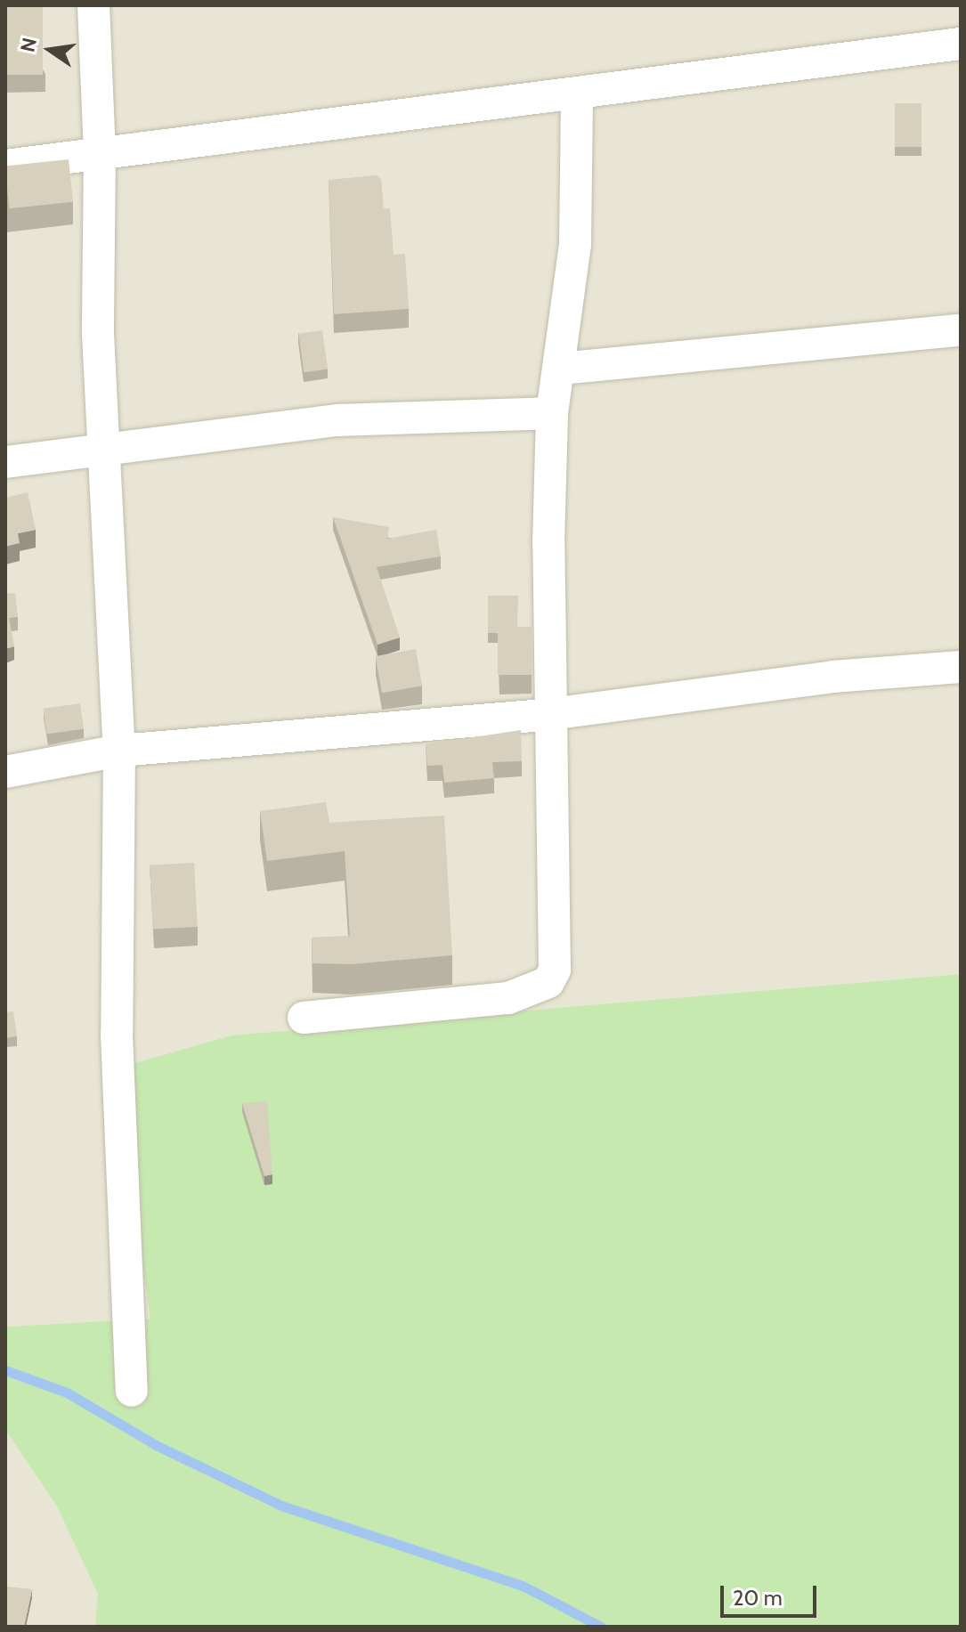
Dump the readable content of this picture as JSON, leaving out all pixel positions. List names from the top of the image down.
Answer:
{
  "scale_bar": "20 m",
  "north": "left"
}
